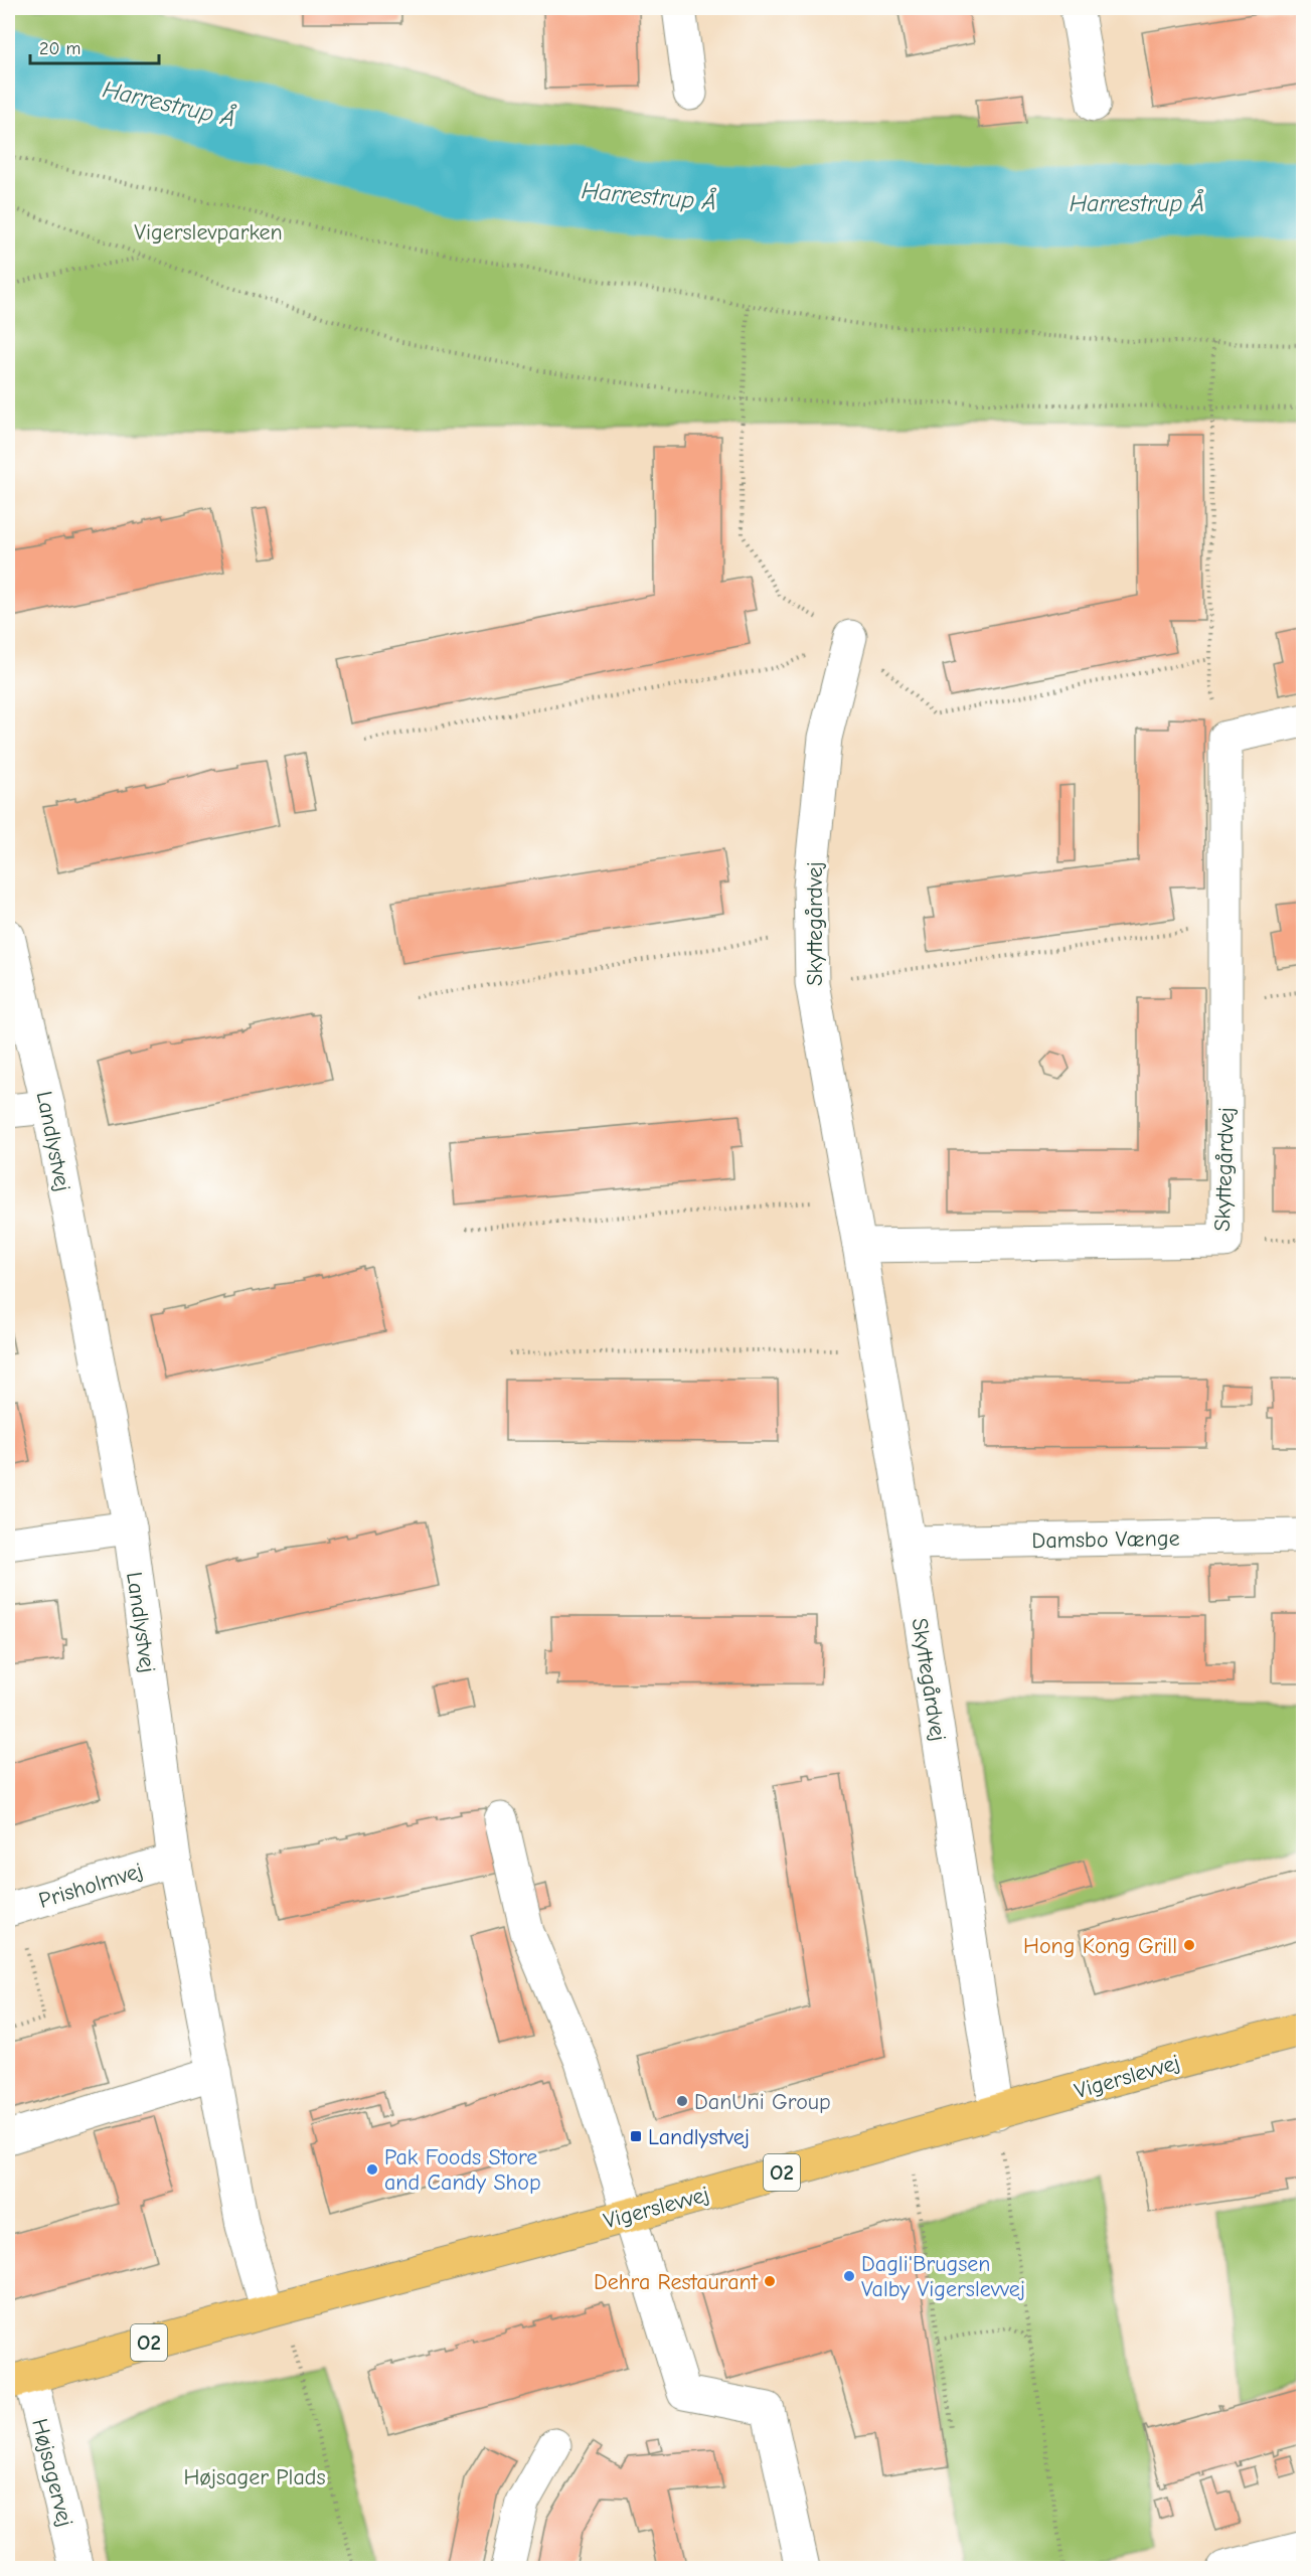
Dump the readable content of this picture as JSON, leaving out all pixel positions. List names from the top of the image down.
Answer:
{
  "streets": {
    "main road": ["Vigerslevvej", "O2"],
    "street": [
      "Skyttegårdvej",
      "Landlystvej",
      "Damsbo Vænge",
      "Prisholmvej",
      "Højsagervej"
    ]
  },
  "crossings": [
    ["Skyttegårdvej", "Damsbo Vænge"],
    ["Skyttegårdvej", "Vigerslevvej"],
    ["Landlystvej", "Prisholmvej"],
    ["Landlystvej", "Vigerslevvej"],
    ["Vigerslevvej", "Højsagervej"]
  ],
  "water": ["Harrestrup Å"],
  "parks": ["Vigerslevparken", "Højsager Plads"],
  "places": {
    "other": [
      "Hong Kong Grill",
      "DanUni Group",
      "Pak Foods Store and Candy Shop",
      "Dagli'Brugsen Valby Vigerslevvej",
      "Dehra Restaurant"
    ],
    "transit": ["Landlystvej"]
  },
  "scale_bar": "20 m"
}
